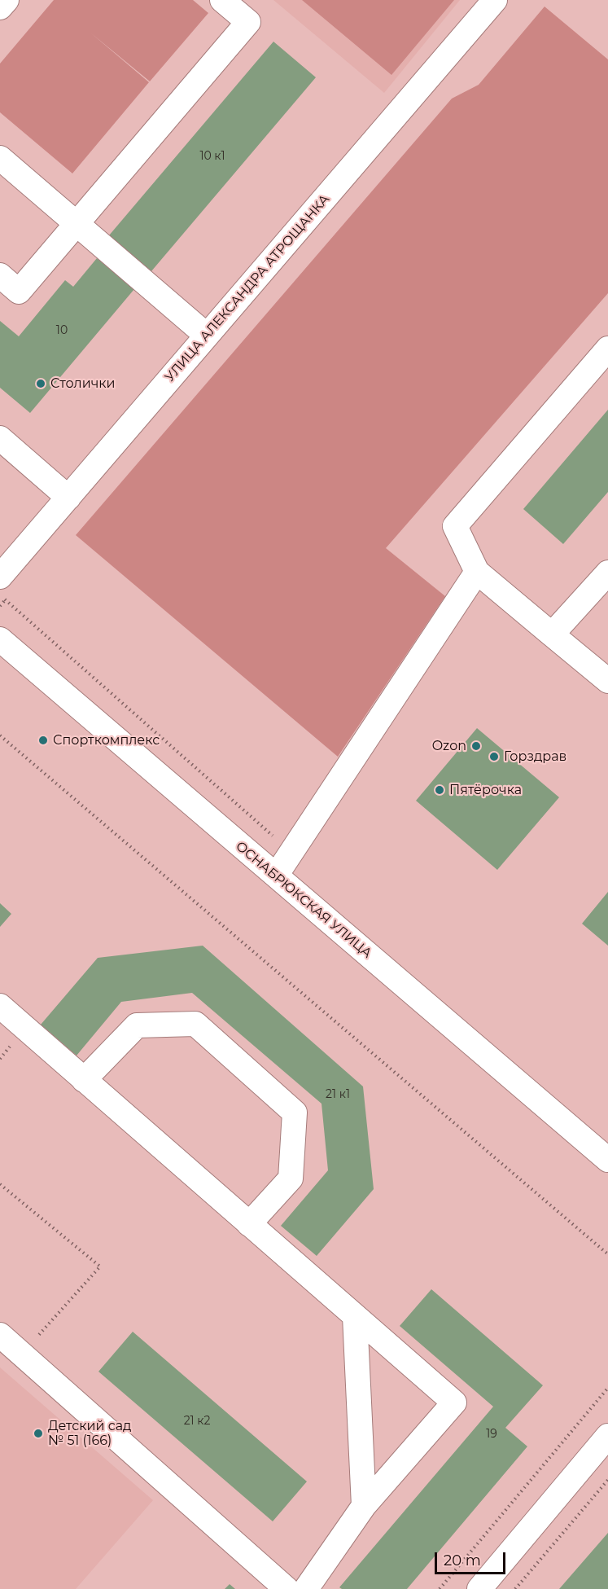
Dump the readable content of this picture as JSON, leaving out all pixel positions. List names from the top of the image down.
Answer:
{
  "streets": {
    "street": ["УЛИЦА АЛЕКСАНДРА АТРОЩАНКА", "ОСНАБРЮКСКАЯ УЛИЦА"]
  },
  "places": [
    "Столички",
    "Спорткомплекс",
    "Ozon",
    "Горздрав",
    "Пятёрочка",
    "Детский сад № 51 (166)"
  ],
  "house_numbers": [
    "10 к1",
    "10",
    "21 к1",
    "21 к2",
    "19"
  ],
  "scale_bar": "20 m"
}
